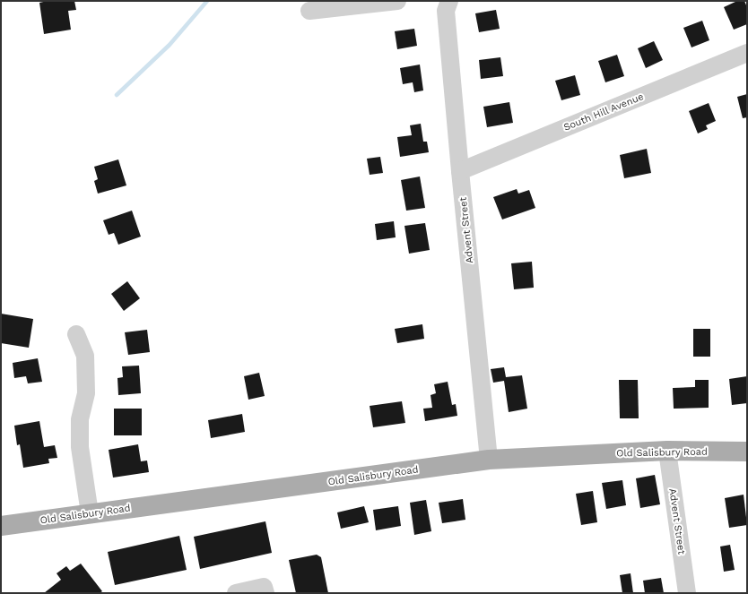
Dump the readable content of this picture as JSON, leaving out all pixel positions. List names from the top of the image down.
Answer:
{
  "streets": {
    "main road": ["Old Salisbury Road"],
    "street": ["South Hill Avenue", "Advent Street"]
  },
  "crossings": [
    ["South Hill Avenue", "Advent Street"],
    ["Advent Street", "Old Salisbury Road"]
  ]
}
